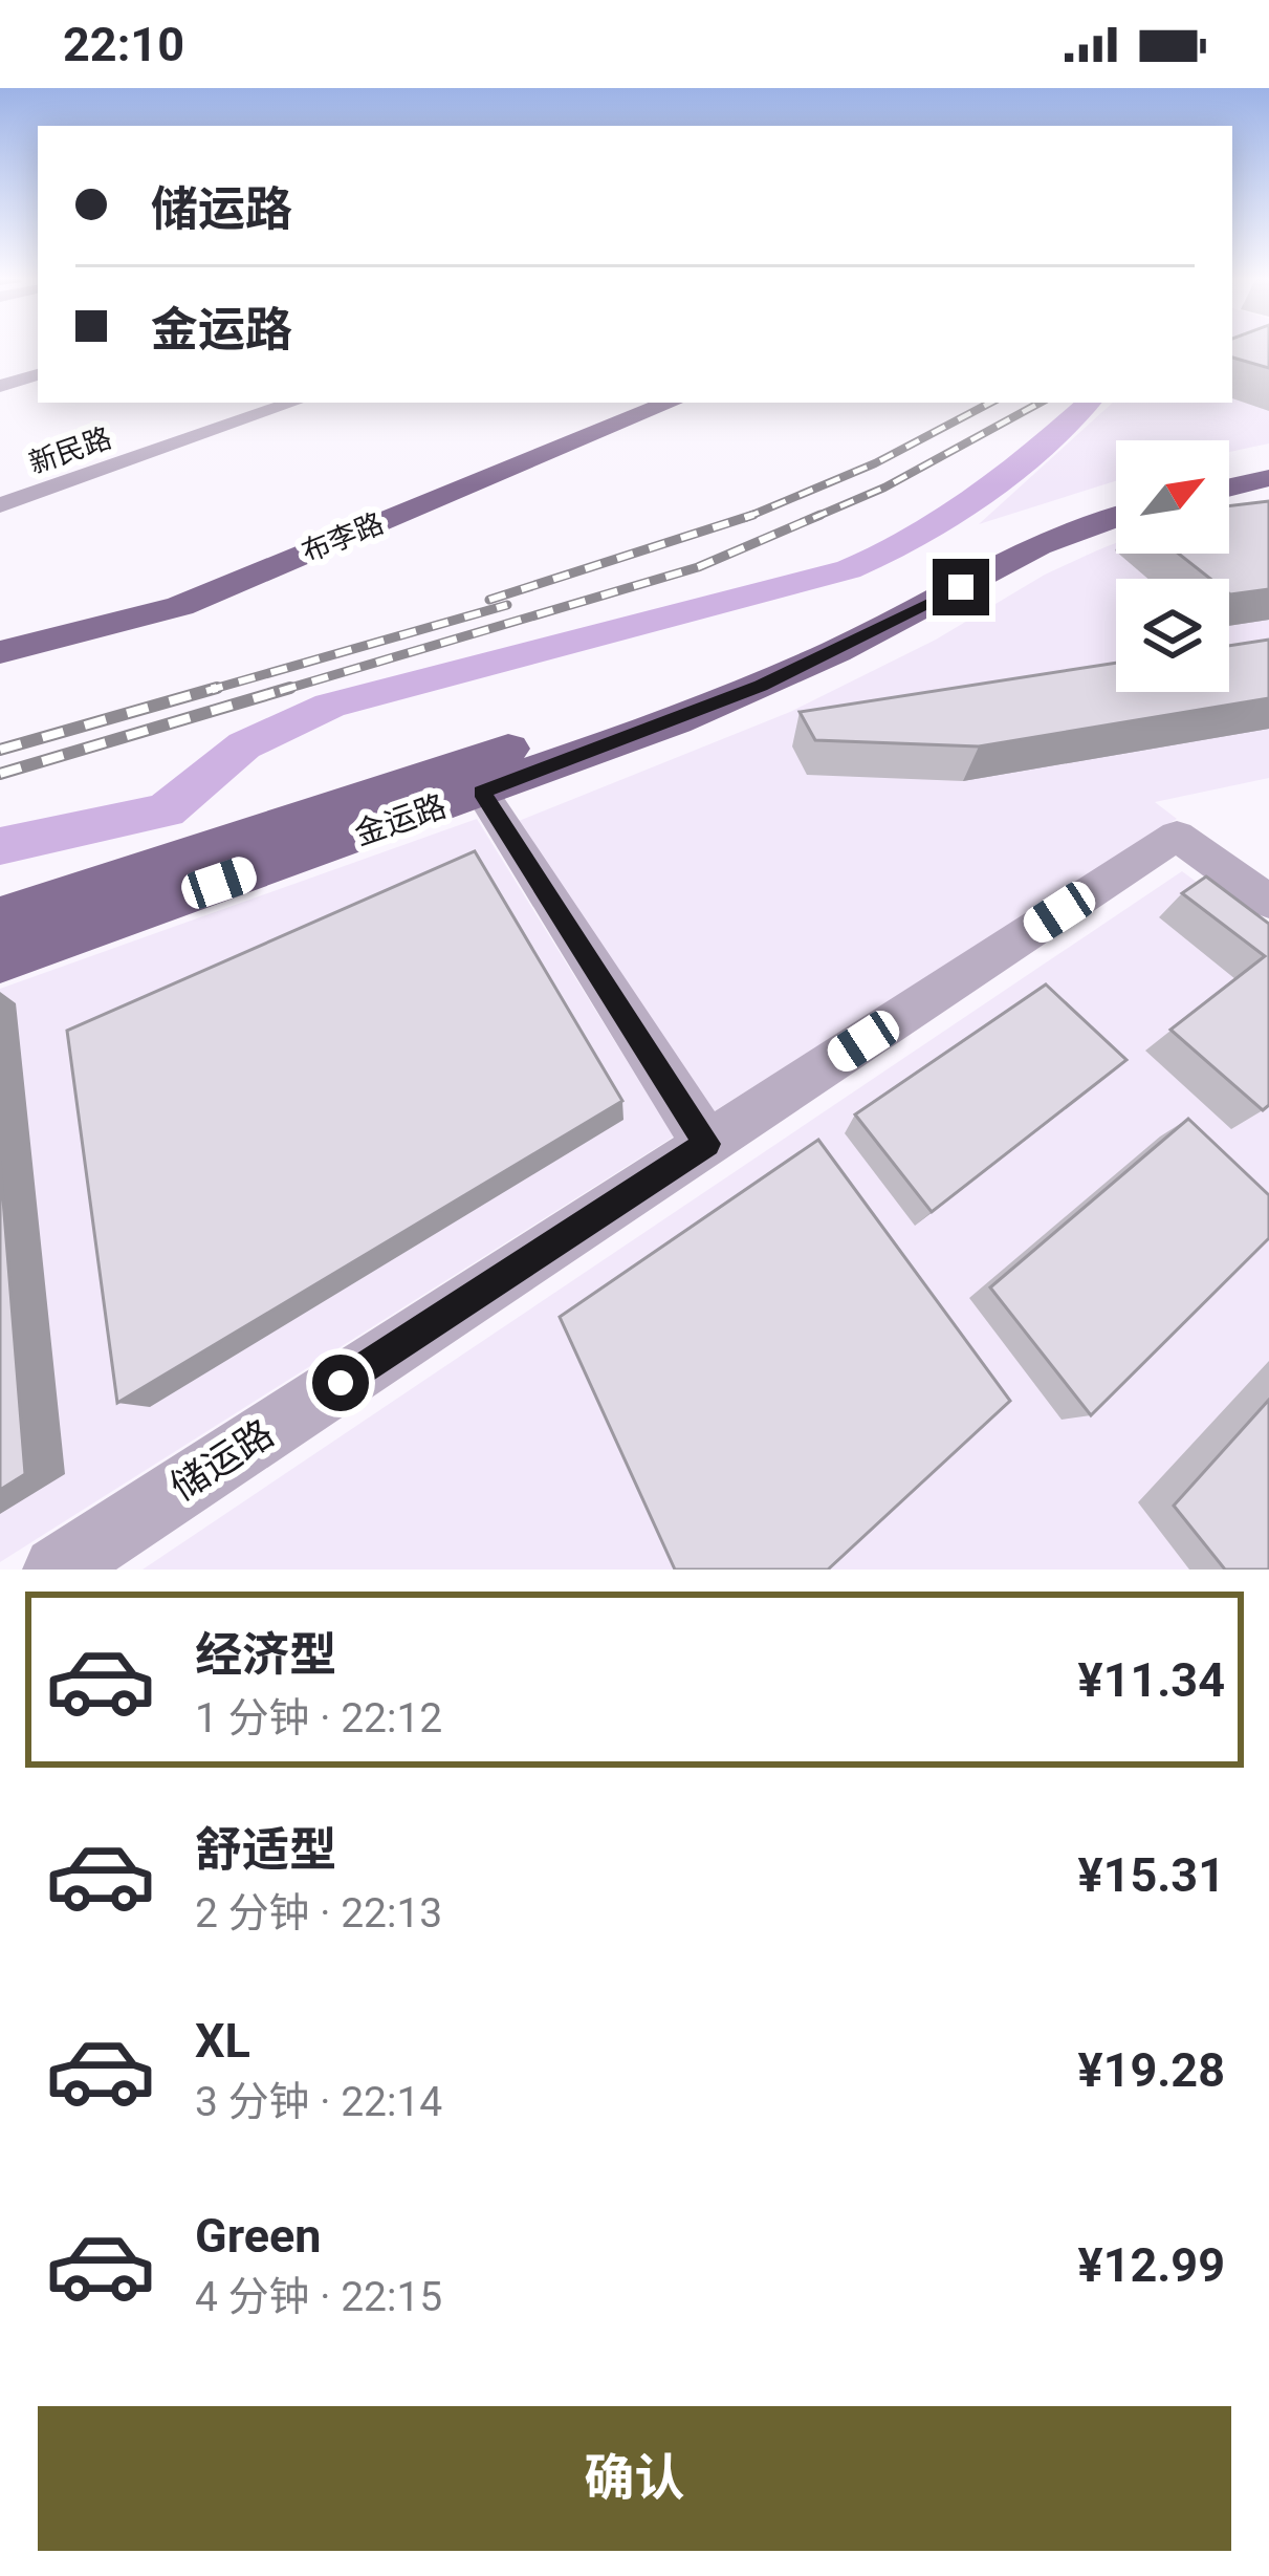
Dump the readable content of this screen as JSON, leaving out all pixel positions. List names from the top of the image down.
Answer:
{
  "streets": {
    "main road": ["布李路", "金运路"],
    "street": ["新民路", "储运路"]
  },
  "north": "top right",
  "page": {
    "status": "22:10",
    "banner": ["储运路", "金运路"],
    "list": [
      {
        "name": "经济型",
        "note": "1 分钟 · 22:12",
        "value": "¥11.34"
      },
      {
        "name": "舒适型",
        "note": "2 分钟 · 22:13",
        "value": "¥15.31"
      },
      {
        "name": "XL",
        "note": "3 分钟 · 22:14",
        "value": "¥19.28"
      },
      {
        "name": "Green",
        "note": "4 分钟 · 22:15",
        "value": "¥12.99"
      }
    ],
    "buttons": "确认"
  }
}
